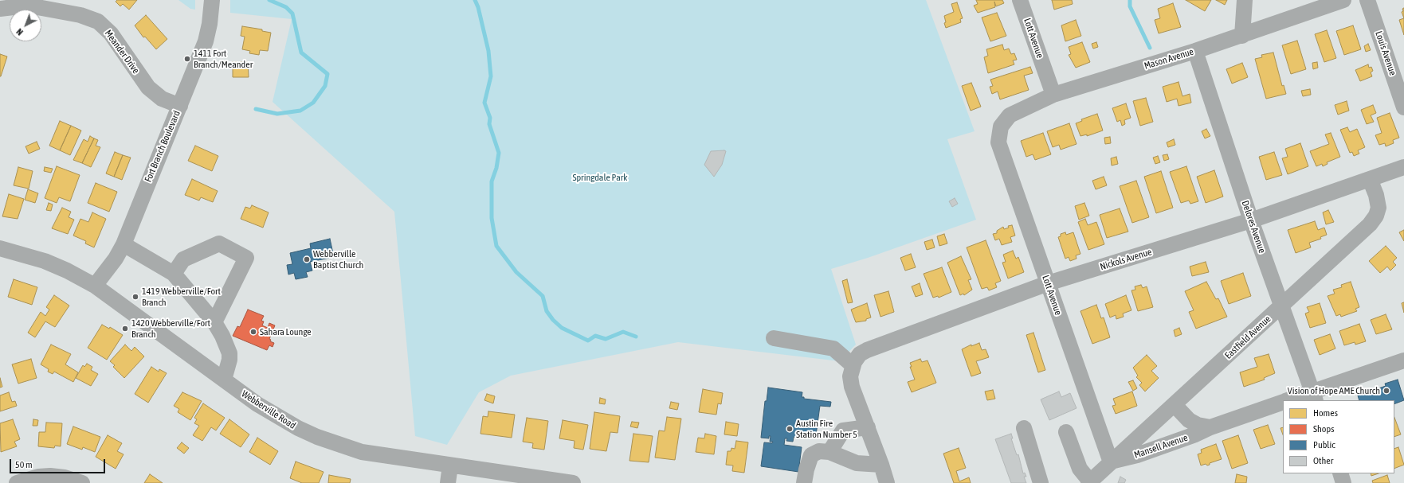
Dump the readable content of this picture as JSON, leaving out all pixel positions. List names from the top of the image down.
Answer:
{
  "streets": {
    "street": [
      "Lott Avenue",
      "Meander Drive",
      "Louis Avenue",
      "Mason Avenue",
      "Fort Branch Boulevard",
      "Delores Avenue",
      "Nickols Avenue",
      "Eastfield Avenue",
      "Webberville Road",
      "Mansell Avenue"
    ]
  },
  "crossings": [
    ["Lott Avenue", "Mason Avenue"],
    ["Lott Avenue", "Nickols Avenue"],
    ["Lott Avenue", "Eastfield Avenue"],
    ["Lott Avenue", "Mansell Avenue"],
    ["Meander Drive", "Fort Branch Boulevard"],
    ["Mason Avenue", "Delores Avenue"],
    ["Fort Branch Boulevard", "Webberville Road"],
    ["Delores Avenue", "Nickols Avenue"],
    ["Delores Avenue", "Eastfield Avenue"],
    ["Delores Avenue", "Mansell Avenue"],
    ["Nickols Avenue", "Eastfield Avenue"],
    ["Eastfield Avenue", "Mansell Avenue"]
  ],
  "parks": ["Springdale Park"],
  "places": [
    "1411 Fort Branch/Meander",
    "Webberville Baptist Church",
    "1419 Webberville/Fort Branch",
    "1420 Webberville/Fort Branch",
    "Sahara Lounge",
    "Vision of Hope AME Church",
    "Austin Fire Station Number 5"
  ],
  "legend": [
    "Homes",
    "Shops",
    "Public",
    "Other"
  ],
  "scale_bar": "50 m",
  "north": "bottom left"
}
